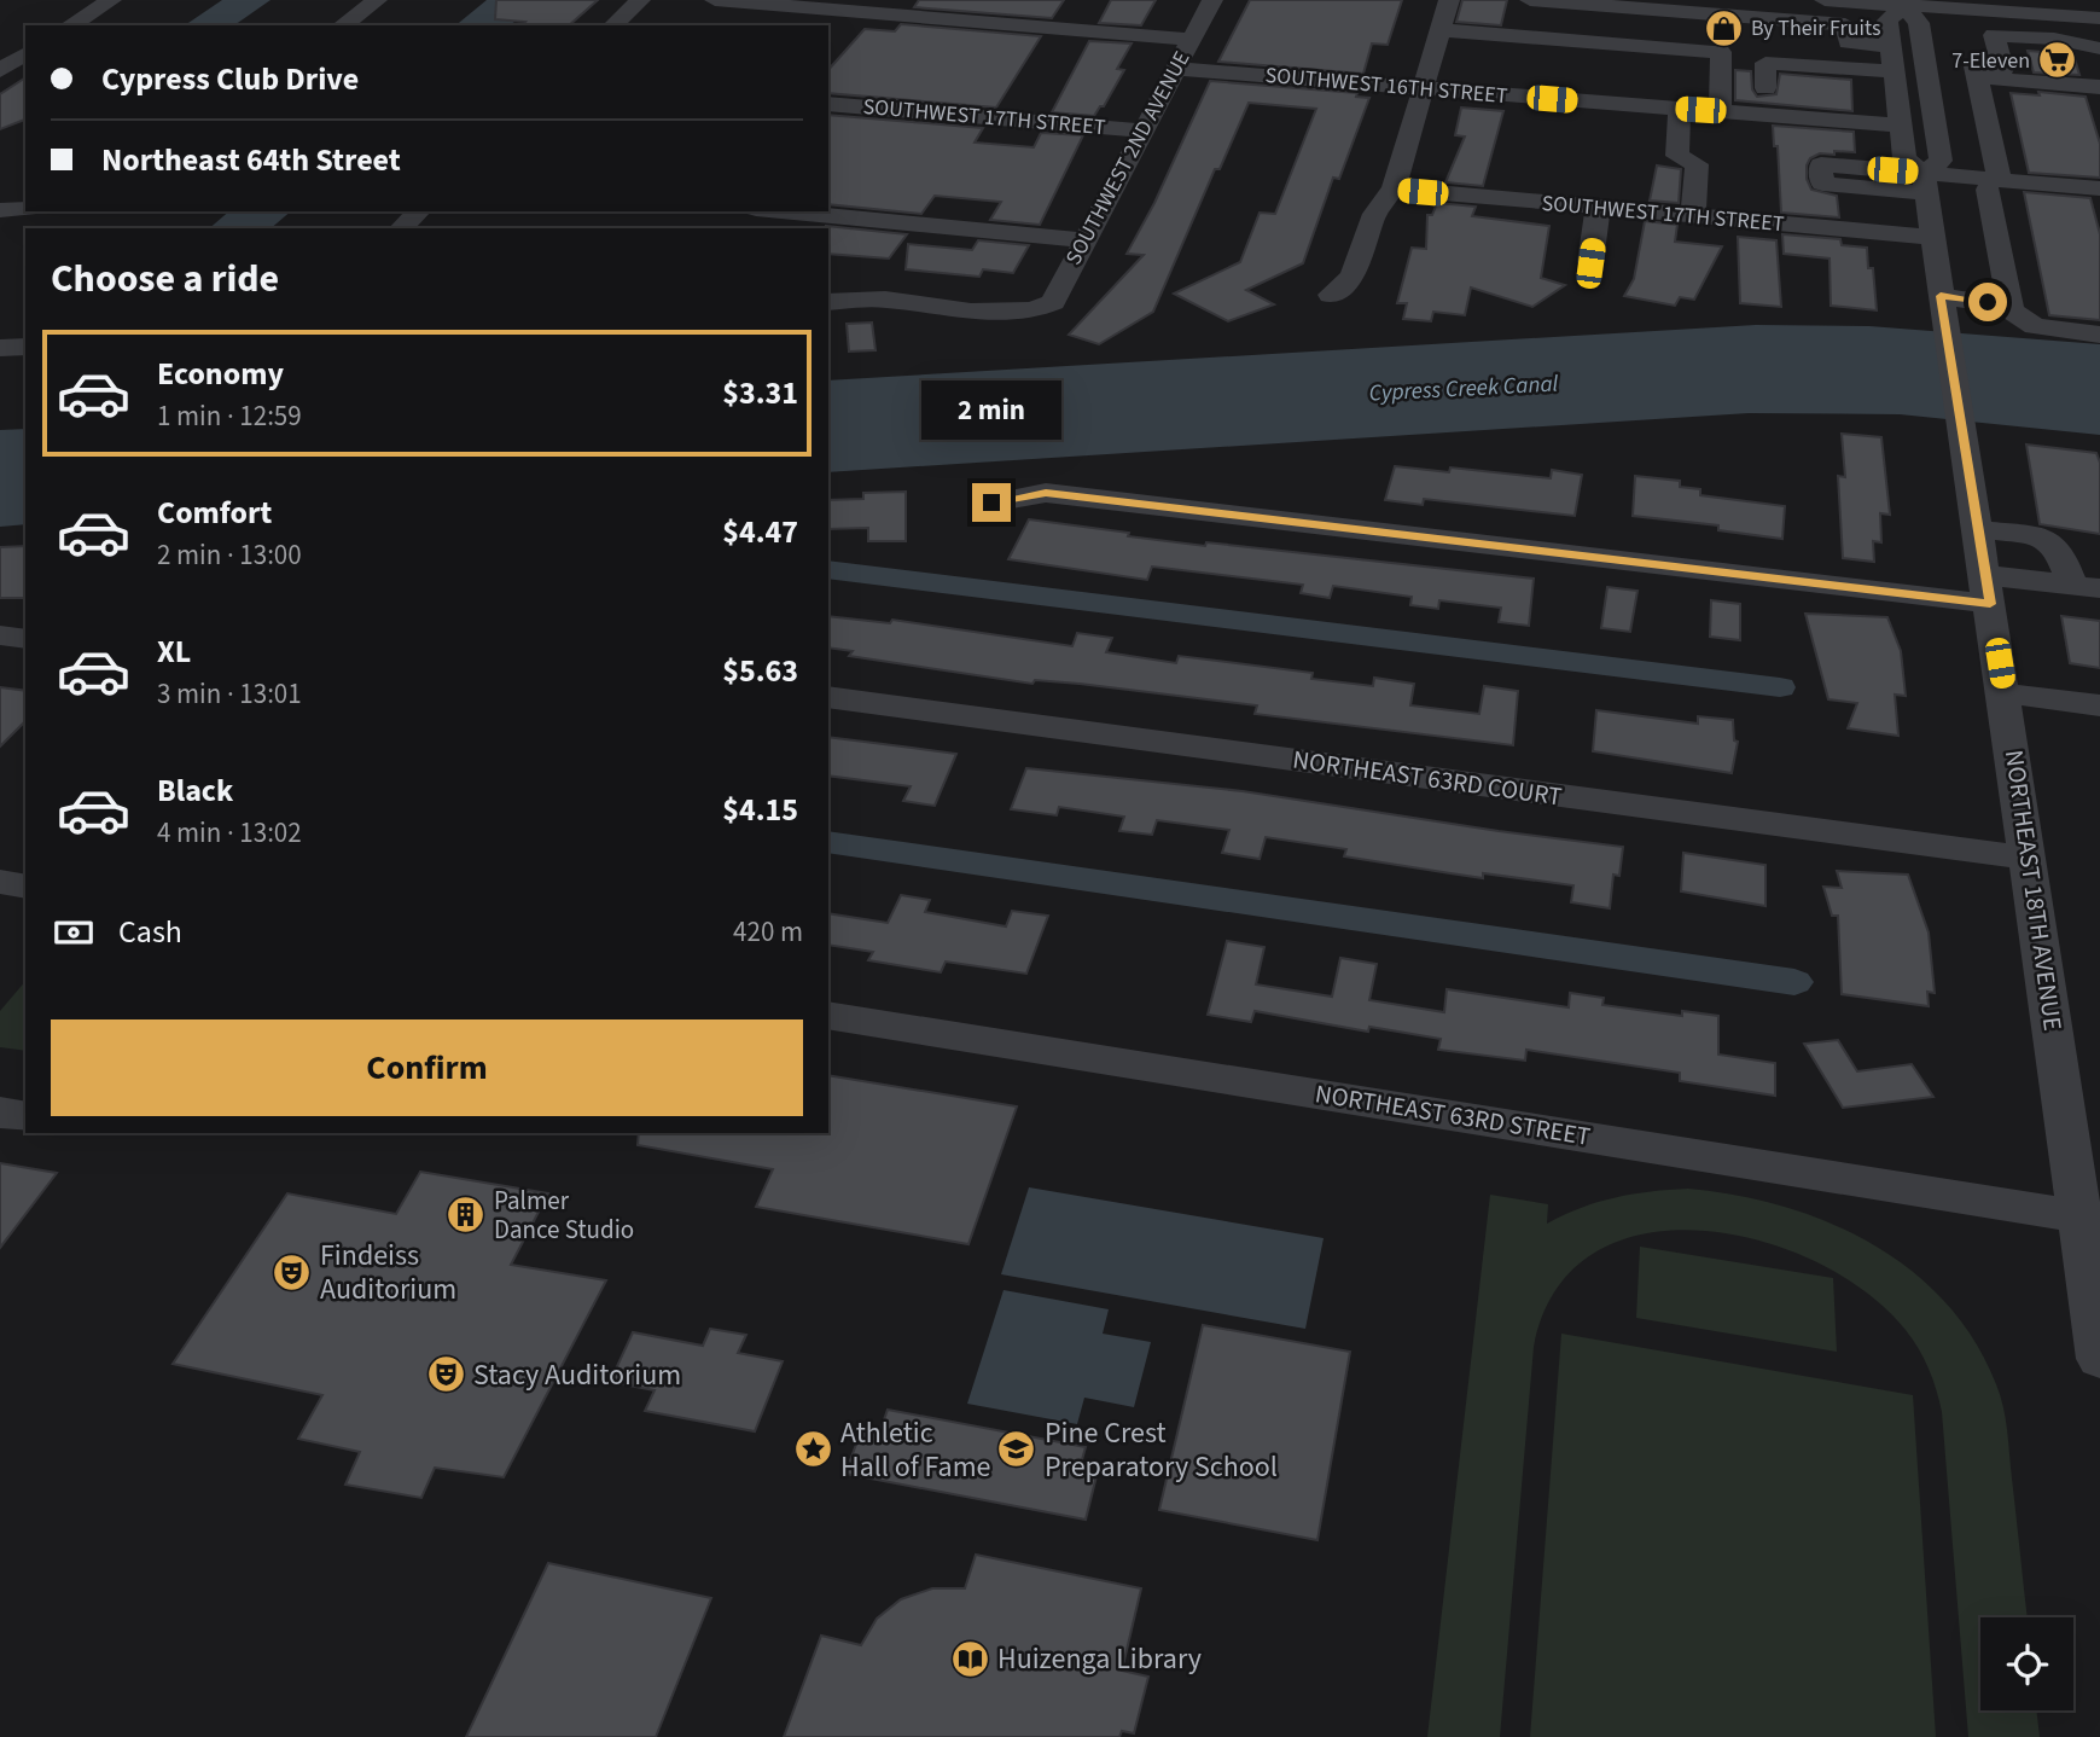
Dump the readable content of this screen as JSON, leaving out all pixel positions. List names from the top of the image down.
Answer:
{
  "streets": {
    "street": [
      "SOUTHWEST 16TH STREET",
      "SOUTHWEST 17TH STREET",
      "SOUTHWEST 2ND AVENUE",
      "NORTHEAST 63RD COURT",
      "NORTHEAST 18TH AVENUE",
      "NORTHEAST 63RD STREET"
    ]
  },
  "crossings": [
    ["SOUTHWEST 16TH STREET", "SOUTHWEST 2ND AVENUE"],
    ["SOUTHWEST 17TH STREET", "SOUTHWEST 2ND AVENUE"],
    ["SOUTHWEST 17TH STREET", "NORTHEAST 18TH AVENUE"],
    ["NORTHEAST 63RD COURT", "NORTHEAST 18TH AVENUE"],
    ["NORTHEAST 18TH AVENUE", "NORTHEAST 63RD STREET"]
  ],
  "water": ["Cypress Creek Canal"],
  "places": {
    "shop": ["By Their Fruits"],
    "supermarket": ["7-Eleven"],
    "building": ["Palmer Dance Studio"],
    "theatre": ["Findeiss Auditorium", "Stacy Auditorium"],
    "place": ["Athletic Hall of Fame"],
    "school or university": ["Pine Crest Preparatory School"],
    "library": ["Huizenga Library"]
  },
  "page": {
    "banner": ["Cypress Club Drive", "Northeast 64th Street"],
    "heading": "Choose a ride",
    "list": [
      {
        "name": "Economy",
        "note": "1 min · 12:59",
        "value": "$3.31"
      },
      {
        "name": "Comfort",
        "note": "2 min · 13:00",
        "value": "$4.47"
      },
      {
        "name": "XL",
        "note": "3 min · 13:01",
        "value": "$5.63"
      },
      {
        "name": "Black",
        "note": "4 min · 13:02",
        "value": "$4.15"
      }
    ],
    "bubble": "2 min",
    "pay": ["Cash", "420 m"],
    "buttons": "Confirm"
  }
}
